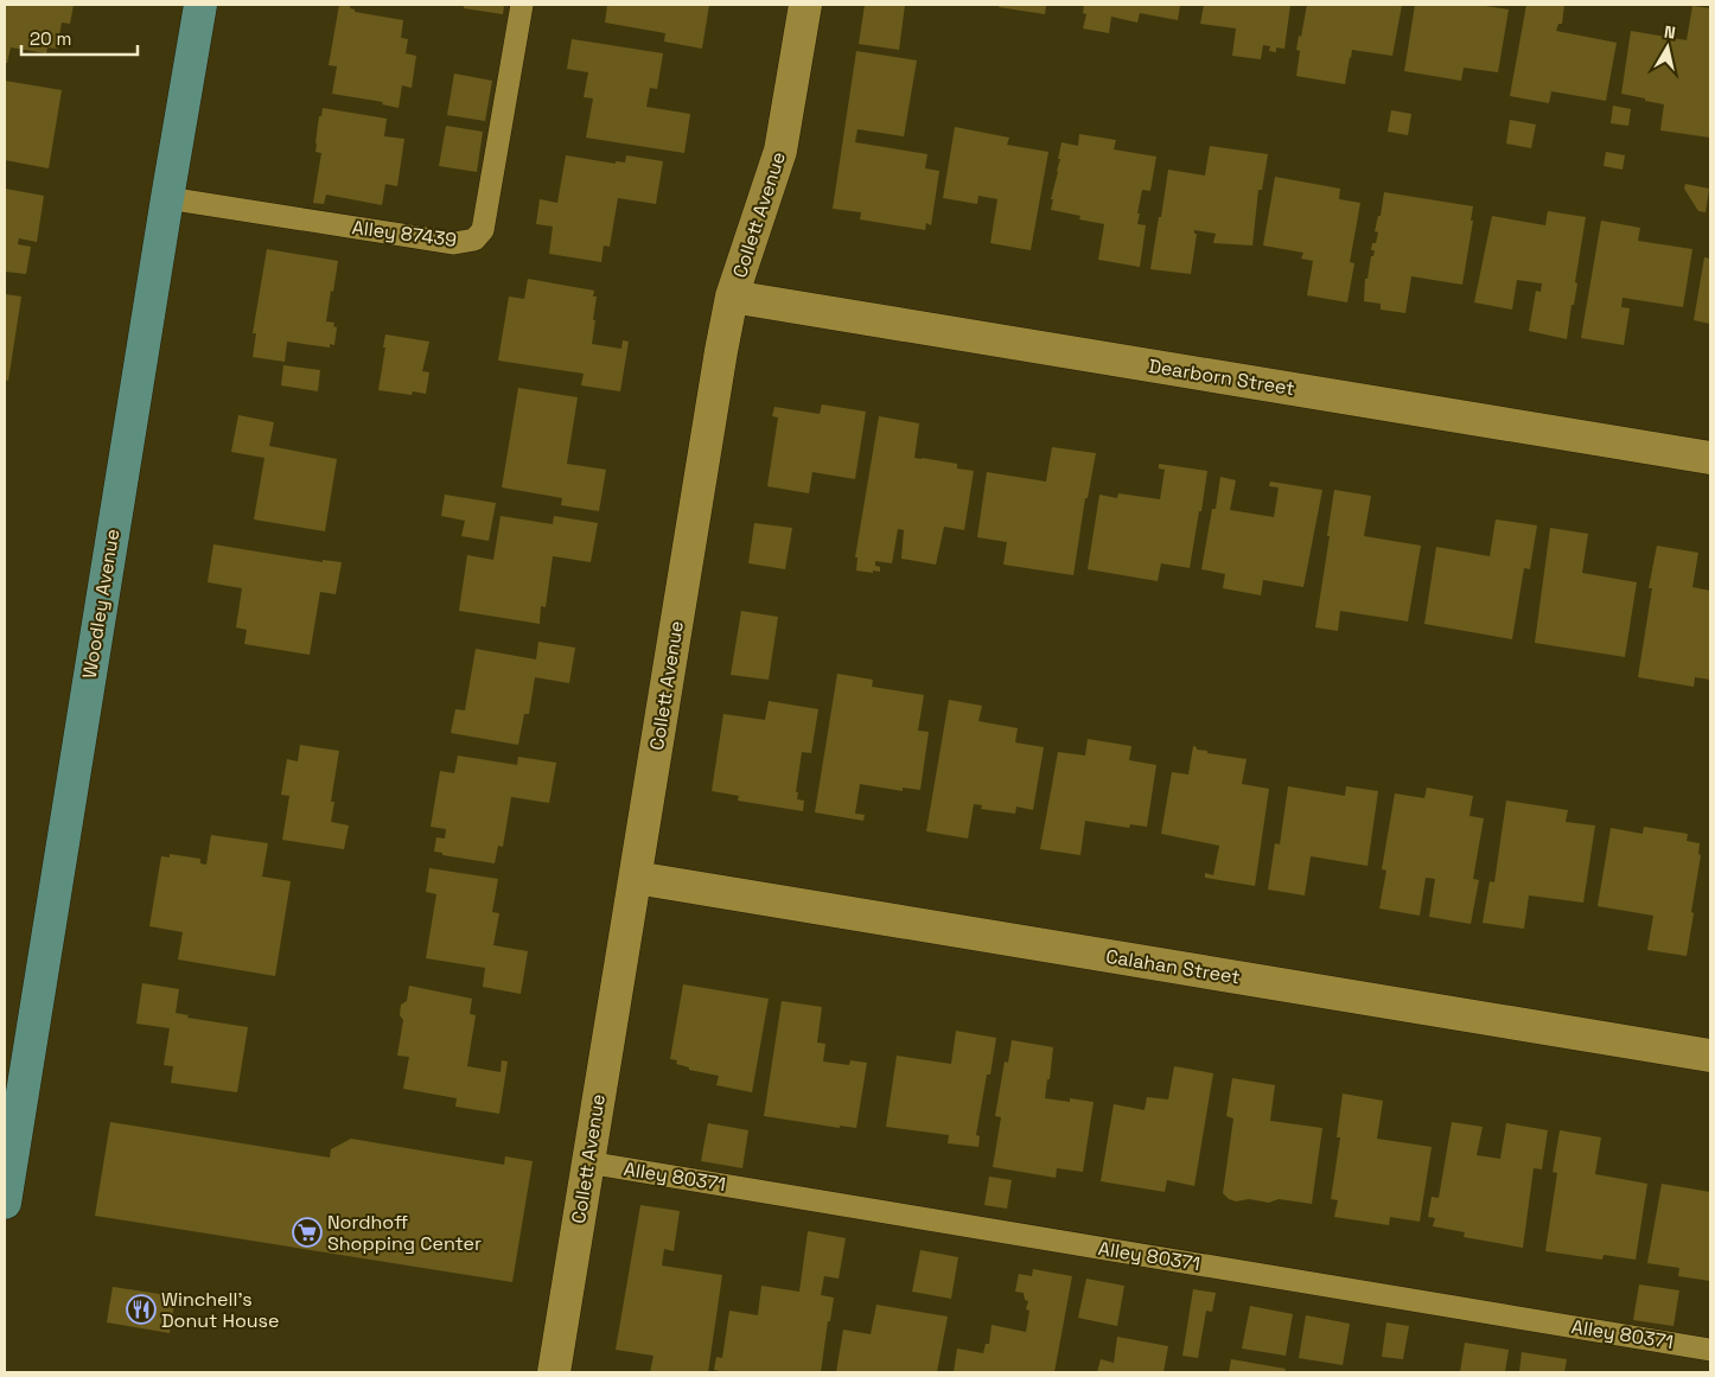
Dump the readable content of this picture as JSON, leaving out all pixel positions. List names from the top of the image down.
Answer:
{
  "streets": {
    "main road": ["Woodley Avenue"],
    "street": ["Collett Avenue", "Dearborn Street", "Calahan Street"],
    "lane": ["Alley 87439", "Alley 80371"]
  },
  "crossings": [
    ["Collett Avenue", "Dearborn Street"],
    ["Collett Avenue", "Calahan Street"],
    ["Collett Avenue", "Alley 80371"],
    ["Alley 87439", "Woodley Avenue"]
  ],
  "places": {
    "supermarket": ["Nordhoff Shopping Center"],
    "restaurant": ["Winchell's Donut House"]
  },
  "scale_bar": "20 m",
  "north": "top"
}
